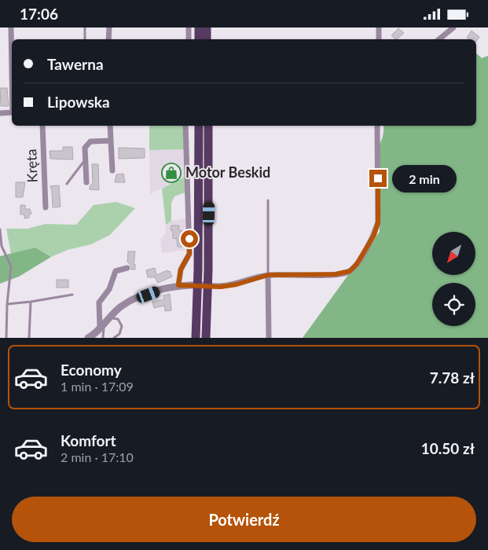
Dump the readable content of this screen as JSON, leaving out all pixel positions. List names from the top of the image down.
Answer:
{
  "streets": {
    "street": ["Kręta"]
  },
  "places": {
    "shop": ["Motor Beskid"]
  },
  "north": "bottom left",
  "page": {
    "status": "17:06",
    "banner": ["Tawerna", "Lipowska"],
    "bubble": "2 min",
    "list": [
      {
        "name": "Economy",
        "note": "1 min · 17:09",
        "value": "7.78 zł"
      },
      {
        "name": "Komfort",
        "note": "2 min · 17:10",
        "value": "10.50 zł"
      }
    ],
    "buttons": "Potwierdź"
  }
}
